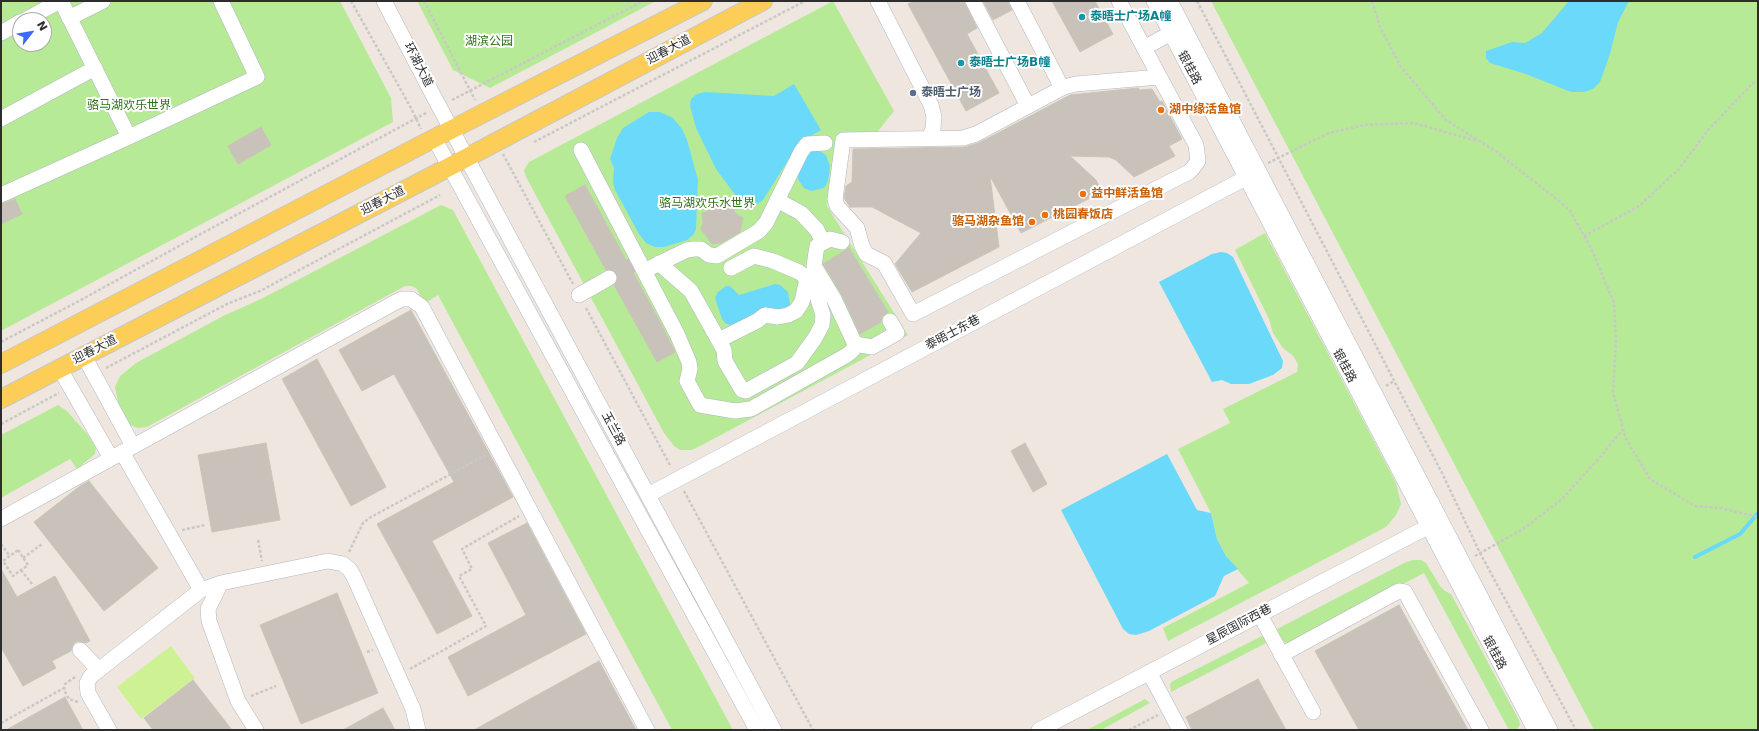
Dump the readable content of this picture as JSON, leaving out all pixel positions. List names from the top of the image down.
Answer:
{
  "streets": {
    "main road": ["迎春大道"],
    "street": [
      "环湖大道",
      "银桂路",
      "泰晤士东巷",
      "玉兰路",
      "星辰国际西巷"
    ]
  },
  "crossings": [
    ["迎春大道", "玉兰路"],
    ["环湖大道", "玉兰路"],
    ["银桂路", "泰晤士东巷"],
    ["银桂路", "星辰国际西巷"],
    ["泰晤士东巷", "玉兰路"]
  ],
  "parks": ["湖滨公园", "骆马湖欢乐世界", "骆马湖欢乐水世界"],
  "places": [
    "泰晤士广场A幢",
    "泰晤士广场B幢",
    "泰晤士广场",
    "湖中缘活鱼馆",
    "益中鲜活鱼馆",
    "桃园春饭店",
    "骆马湖杂鱼馆"
  ],
  "north": "top right"
}
